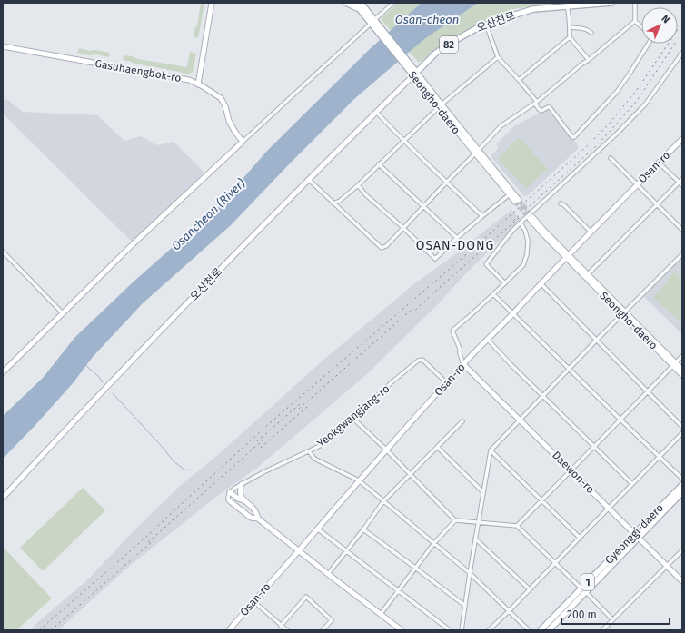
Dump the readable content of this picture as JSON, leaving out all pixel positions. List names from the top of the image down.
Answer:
{
  "streets": {
    "main road": [
      "오산천로",
      "82",
      "Seongho-daero",
      "Gyeonggi-daero",
      "1"
    ],
    "street": [
      "Gasuhaengbok-ro",
      "Osan-ro",
      "Yeokgwangjang-ro",
      "Daewon-ro"
    ]
  },
  "crossings": [
    ["오산천로", "Seongho-daero"],
    ["Seongho-daero", "Osan-ro"],
    ["Osan-ro", "Yeokgwangjang-ro"],
    ["Osan-ro", "Daewon-ro"],
    ["Daewon-ro", "Gyeonggi-daero"]
  ],
  "districts": ["OSAN-DONG"],
  "water": ["Osan-cheon", "Osancheon (River)"],
  "scale_bar": "200 m",
  "north": "top right"
}
